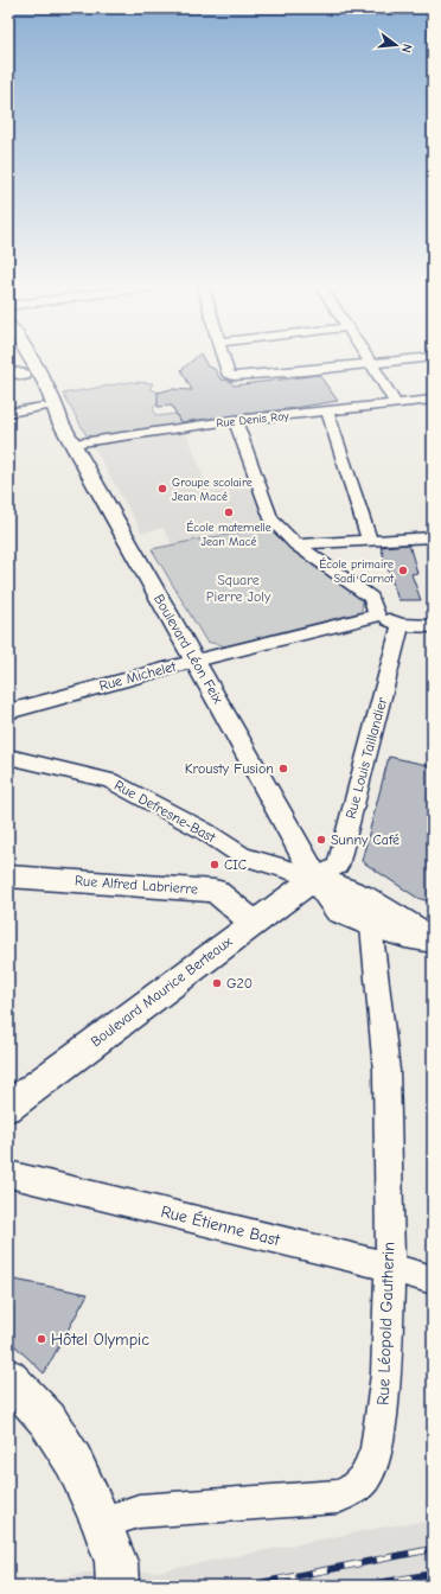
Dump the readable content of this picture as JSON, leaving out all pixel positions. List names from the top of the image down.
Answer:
{
  "streets": {
    "main road": ["Boulevard Léon Feix", "Rue Alfred Labrierre", "Boulevard Maurice Berteaux"],
    "street": [
      "Rue Denis Roy",
      "Rue Michelet",
      "Rue Louis Taillandier",
      "Rue Defresne-Bast",
      "Rue Étienne Bast",
      "Rue Léopold Gautherin"
    ]
  },
  "crossings": [
    ["Rue Denis Roy", "Boulevard Léon Feix"],
    ["Boulevard Léon Feix", "Rue Michelet"],
    ["Boulevard Léon Feix", "Rue Louis Taillandier"],
    ["Boulevard Léon Feix", "Rue Defresne-Bast"],
    ["Boulevard Léon Feix", "Boulevard Maurice Berteaux"],
    ["Boulevard Léon Feix", "Rue Léopold Gautherin"],
    ["Rue Louis Taillandier", "Rue Defresne-Bast"],
    ["Rue Louis Taillandier", "Boulevard Maurice Berteaux"],
    ["Rue Defresne-Bast", "Boulevard Maurice Berteaux"],
    ["Rue Alfred Labrierre", "Boulevard Maurice Berteaux"],
    ["Rue Étienne Bast", "Rue Léopold Gautherin"]
  ],
  "parks": ["Square Pierre Joly"],
  "places": [
    "Groupe scolaire Jean Macé",
    "École maternelle Jean Macé",
    "École primaire Sadi Carnot",
    "Krousty Fusion",
    "Sunny Café",
    "CIC",
    "G20",
    "Hôtel Olympic"
  ],
  "north": "right"
}
